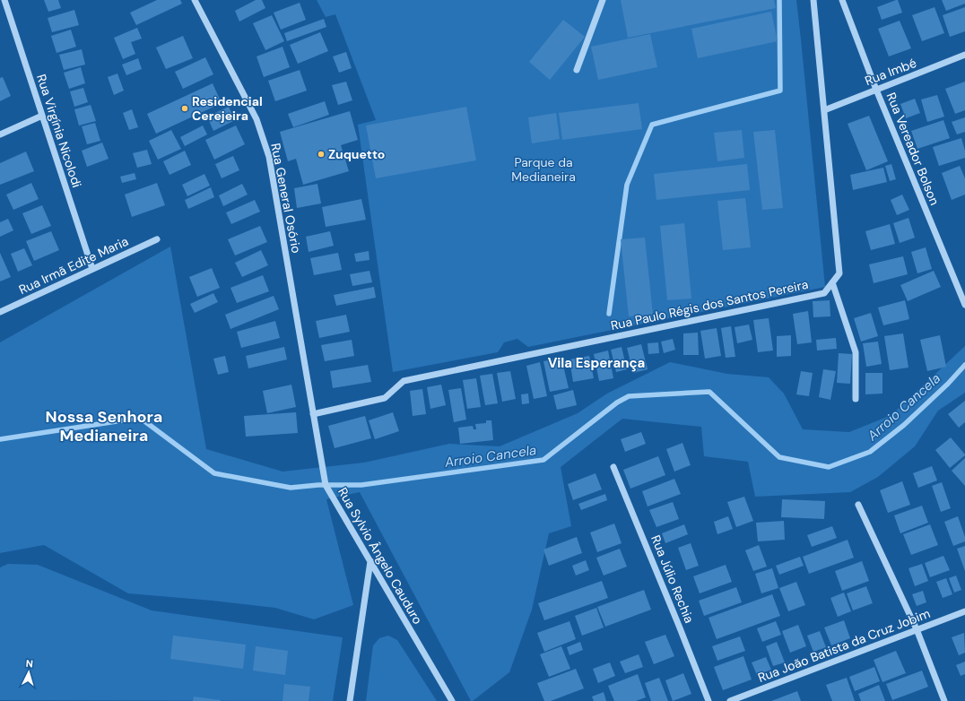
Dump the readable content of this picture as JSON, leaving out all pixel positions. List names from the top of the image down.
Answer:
{
  "streets": {
    "street": [
      "Rua Imbé",
      "Rua Virgínia Nicolodi",
      "Rua Vereador Bolson",
      "Rua General Osório",
      "Rua Irmã Edite Maria",
      "Rua Paulo Régis dos Santos Pereira",
      "Rua Sylvio Ângelo Cauduro",
      "Rua Júlio Rechia",
      "Rua João Batista da Cruz Jobim"
    ]
  },
  "crossings": [
    ["Rua Imbé", "Rua Vereador Bolson"],
    ["Rua Imbé", "Rua Paulo Régis dos Santos Pereira"],
    ["Rua Virgínia Nicolodi", "Rua Irmã Edite Maria"],
    ["Rua General Osório", "Rua Paulo Régis dos Santos Pereira"],
    ["Rua General Osório", "Rua Sylvio Ângelo Cauduro"],
    ["Rua Paulo Régis dos Santos Pereira", "Rua Sylvio Ângelo Cauduro"]
  ],
  "districts": ["Vila Esperança", "Nossa Senhora Medianeira"],
  "water": ["Arroio Cancela"],
  "parks": ["Parque da Medianeira"],
  "places": ["Residencial Cerejeira", "Zuquetto"],
  "north": "top"
}
